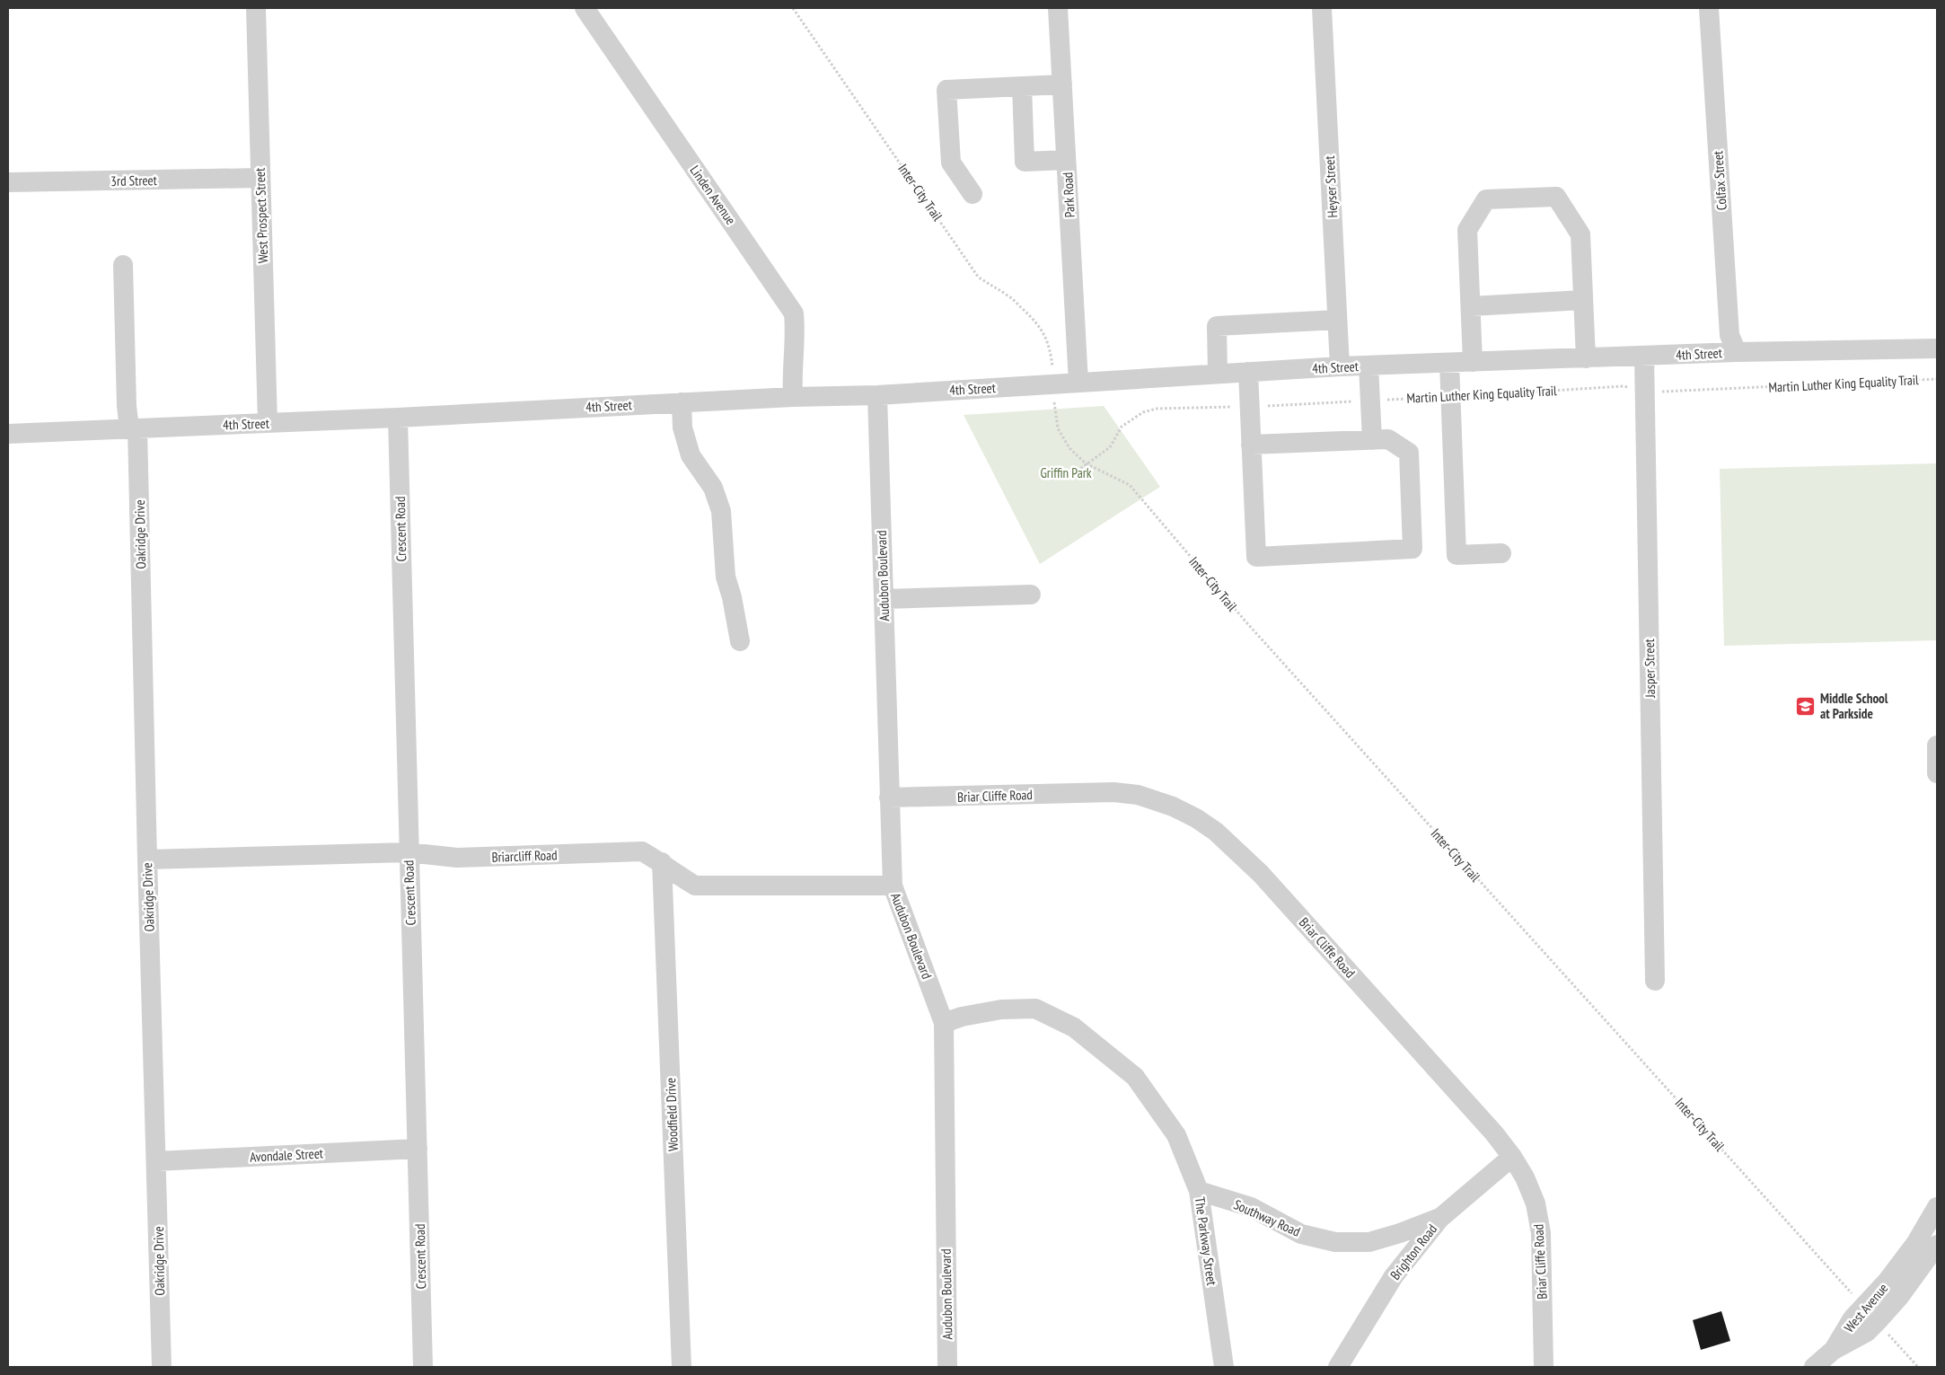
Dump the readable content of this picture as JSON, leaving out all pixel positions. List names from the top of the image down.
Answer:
{
  "streets": {
    "street": [
      "3rd Street",
      "Colfax Street",
      "Heyser Street",
      "Linden Avenue",
      "Park Road",
      "West Prospect Street",
      "4th Street",
      "Crescent Road",
      "Oakridge Drive",
      "Audubon Boulevard",
      "Jasper Street",
      "Briar Cliffe Road",
      "Briarcliff Road",
      "Woodfield Drive",
      "Avondale Street",
      "Southway Road",
      "The Parkway Street",
      "Brighton Road",
      "West Avenue"
    ],
    "path": ["Inter-City Trail", "Martin Luther King Equality Trail"]
  },
  "crossings": [
    ["3rd Street", "West Prospect Street"],
    ["Colfax Street", "4th Street"],
    ["Heyser Street", "4th Street"],
    ["Inter-City Trail", "Martin Luther King Equality Trail"],
    ["Linden Avenue", "4th Street"],
    ["Park Road", "4th Street"],
    ["West Prospect Street", "4th Street"],
    ["4th Street", "Crescent Road"],
    ["4th Street", "Oakridge Drive"],
    ["4th Street", "Audubon Boulevard"],
    ["4th Street", "Jasper Street"],
    ["Martin Luther King Equality Trail", "Jasper Street"],
    ["Crescent Road", "Briarcliff Road"],
    ["Crescent Road", "Avondale Street"],
    ["Oakridge Drive", "Briarcliff Road"],
    ["Oakridge Drive", "Avondale Street"],
    ["Audubon Boulevard", "Briar Cliffe Road"],
    ["Audubon Boulevard", "Briarcliff Road"],
    ["Audubon Boulevard", "The Parkway Street"],
    ["Briar Cliffe Road", "Brighton Road"],
    ["Briarcliff Road", "Woodfield Drive"],
    ["Southway Road", "The Parkway Street"],
    ["Southway Road", "Brighton Road"]
  ],
  "parks": ["Griffin Park"],
  "places": {
    "school or university": ["Middle School at Parkside"]
  }
}
